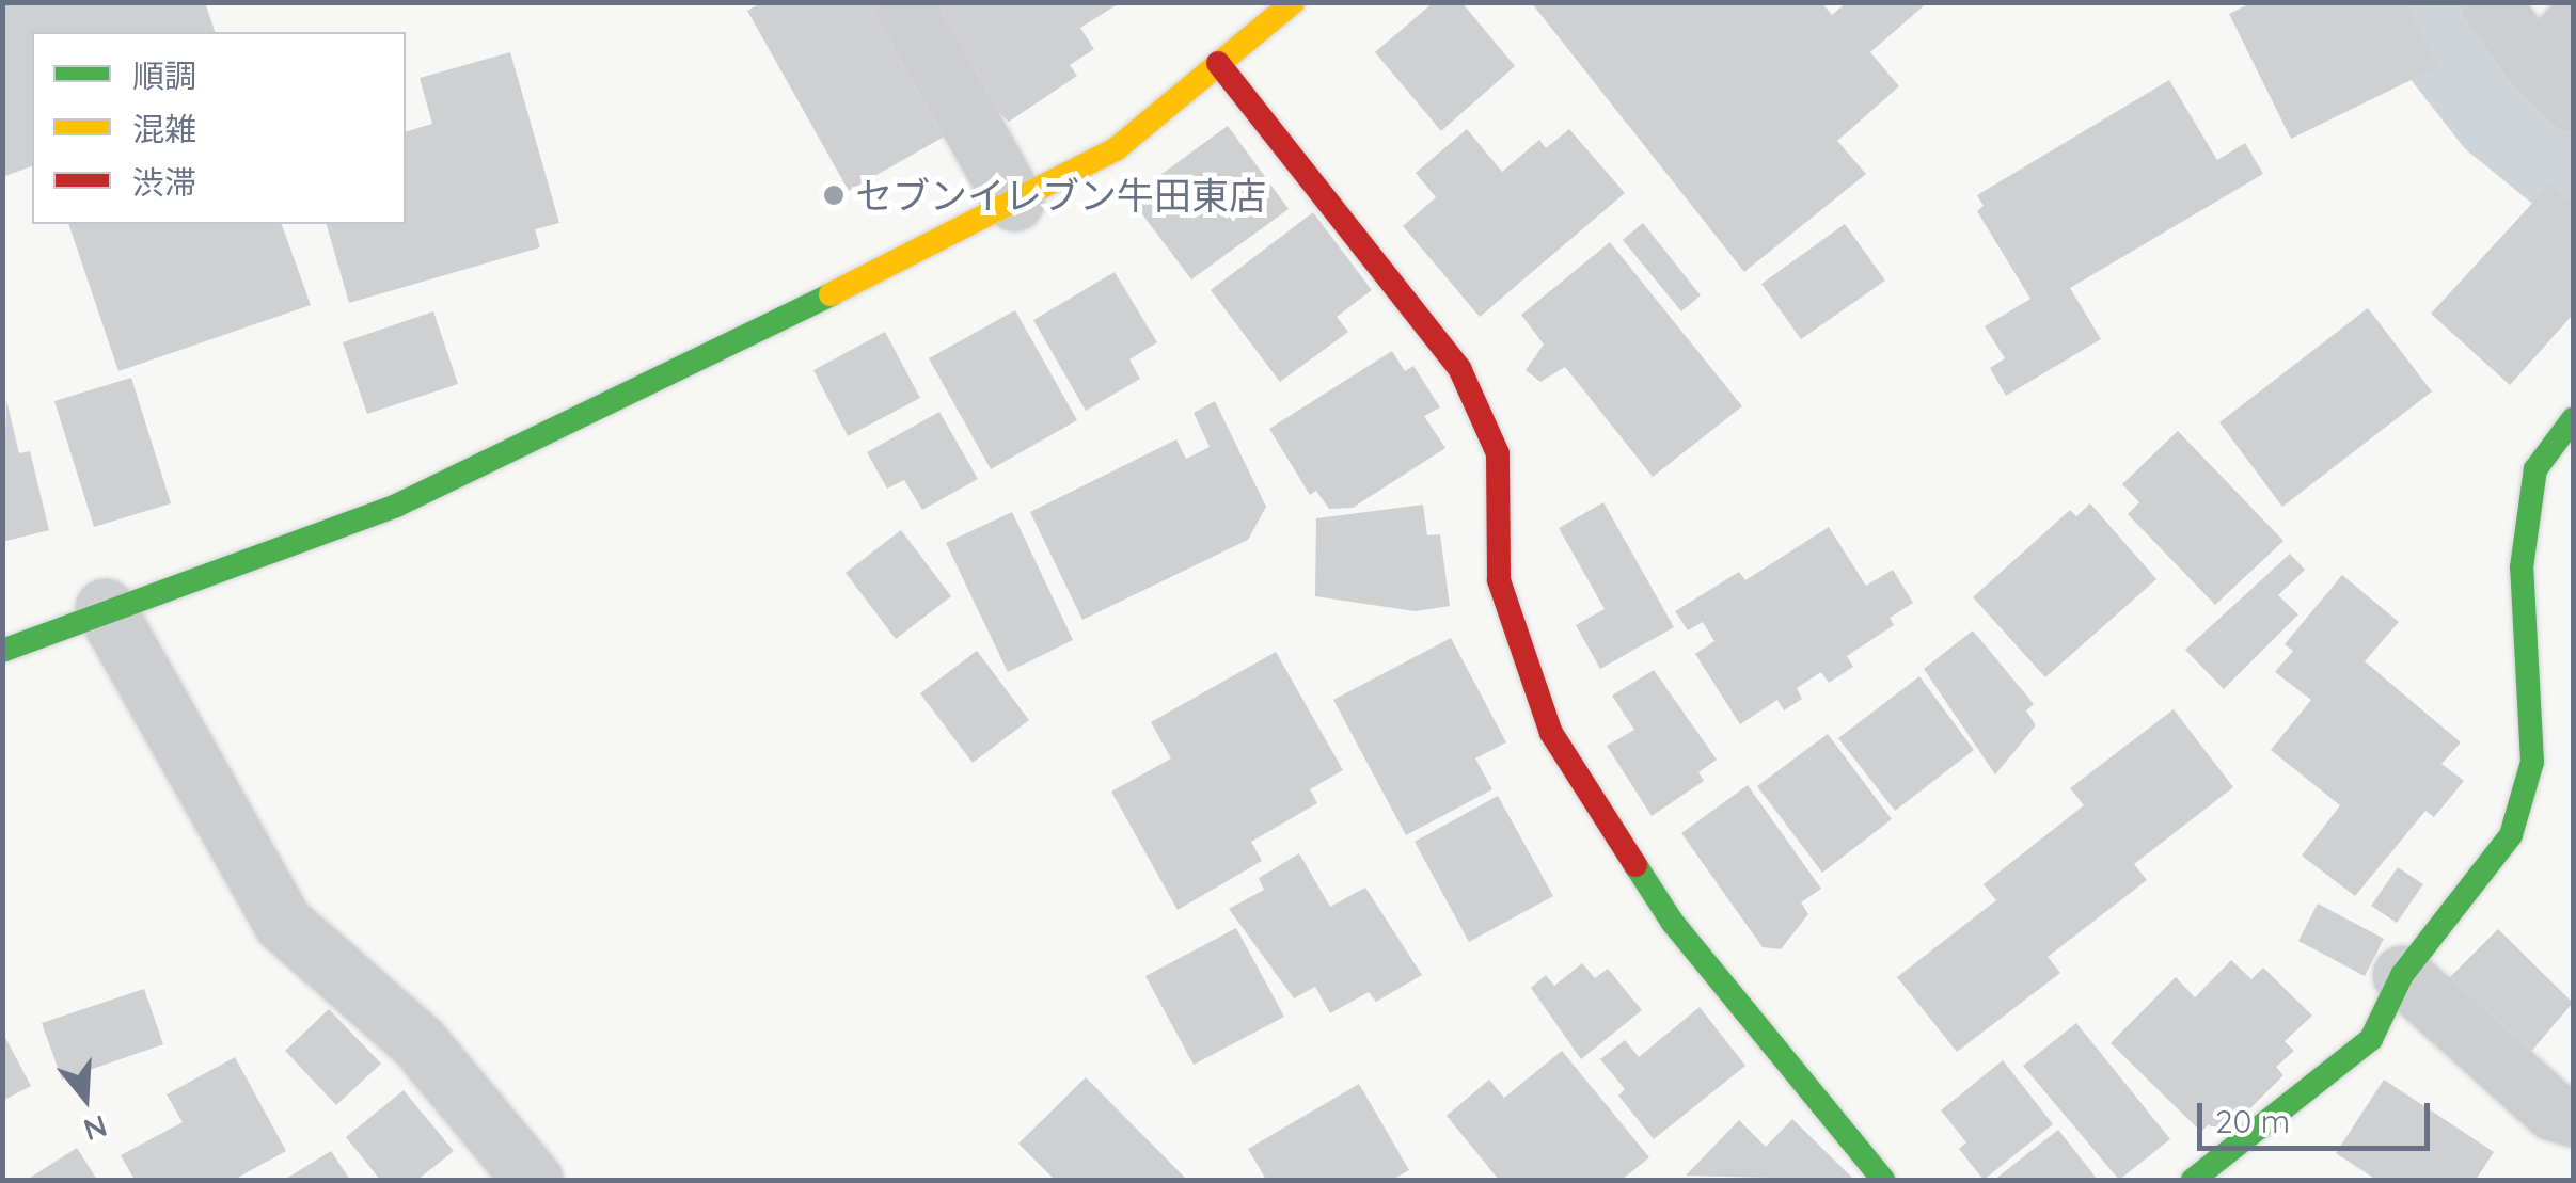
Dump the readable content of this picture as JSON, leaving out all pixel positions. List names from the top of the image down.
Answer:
{
  "places": ["セブンイレブン牛田東店"],
  "legend": ["順調", "混雑", "渋滞"],
  "scale_bar": "20 m",
  "north": "bottom"
}
